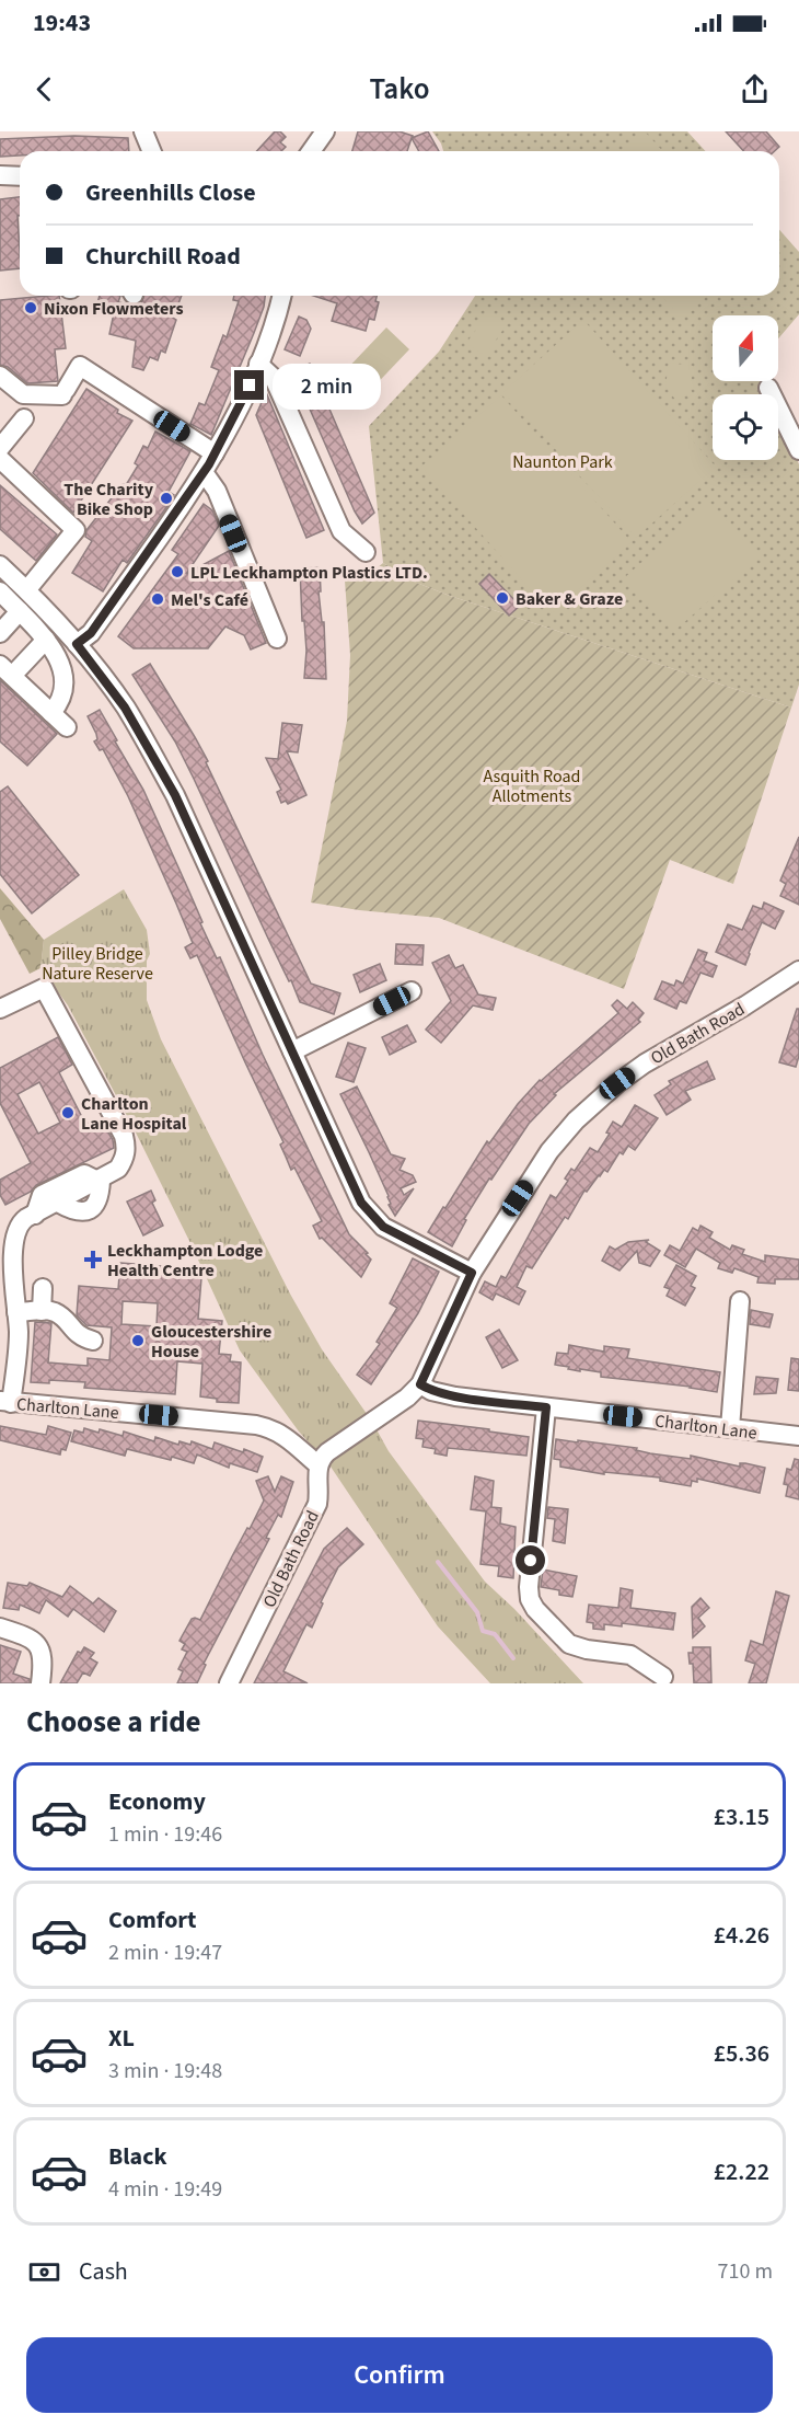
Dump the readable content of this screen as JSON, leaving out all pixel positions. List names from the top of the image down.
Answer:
{
  "streets": {
    "street": ["Old Bath Road", "Charlton Lane"]
  },
  "crossings": [
    ["Old Bath Road", "Charlton Lane"]
  ],
  "parks": ["Naunton Park", "Asquith Road Allotments", "Pilley Bridge Nature Reserve"],
  "places": {
    "other": [
      "Nixon Flowmeters",
      "The Charity Bike Shop",
      "LPL Leckhampton Plastics LTD.",
      "Baker & Graze",
      "Mel's Café",
      "Charlton Lane Hospital",
      "Gloucestershire House"
    ],
    "health": ["Leckhampton Lodge Health Centre"]
  },
  "north": "top",
  "page": {
    "status": "19:43",
    "header": "Tako",
    "banner": ["Greenhills Close", "Churchill Road"],
    "bubble": "2 min",
    "heading": "Choose a ride",
    "list": [
      {
        "name": "Economy",
        "note": "1 min · 19:46",
        "value": "£3.15"
      },
      {
        "name": "Comfort",
        "note": "2 min · 19:47",
        "value": "£4.26"
      },
      {
        "name": "XL",
        "note": "3 min · 19:48",
        "value": "£5.36"
      },
      {
        "name": "Black",
        "note": "4 min · 19:49",
        "value": "£2.22"
      }
    ],
    "pay": ["Cash", "710 m"],
    "buttons": "Confirm"
  }
}
